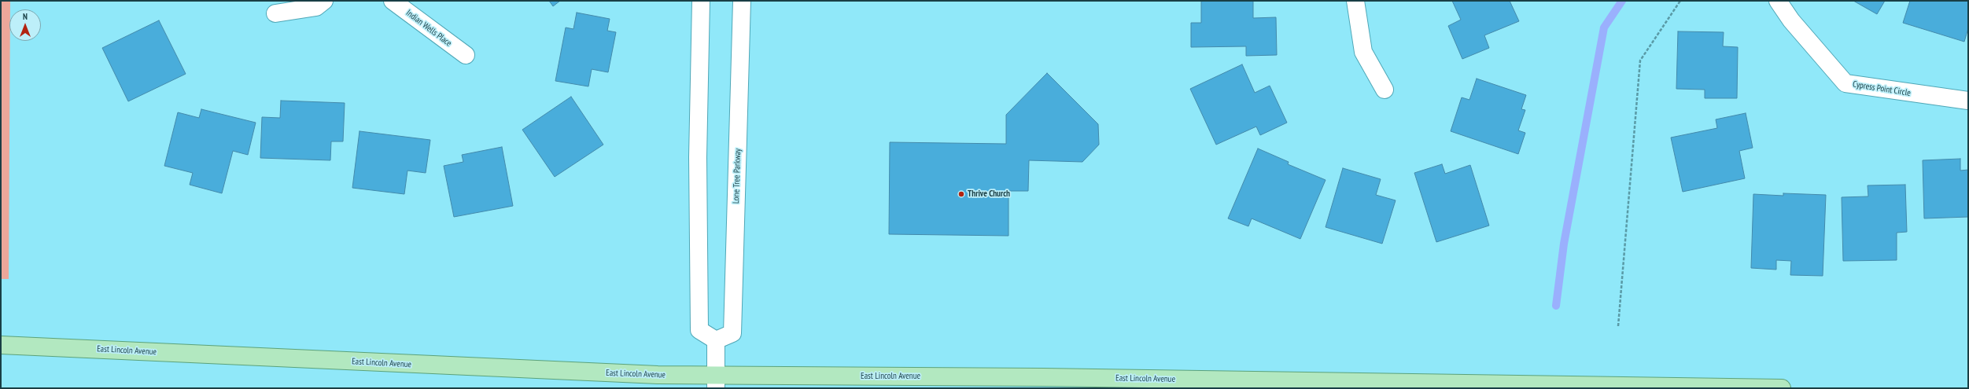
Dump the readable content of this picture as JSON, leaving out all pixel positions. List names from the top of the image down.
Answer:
{
  "streets": {
    "main road": ["East Lincoln Avenue"],
    "street": ["Indian Wells Place", "Cypress Point Circle", "Lone Tree Parkway"]
  },
  "places": ["Thrive Church"],
  "north": "top"
}
